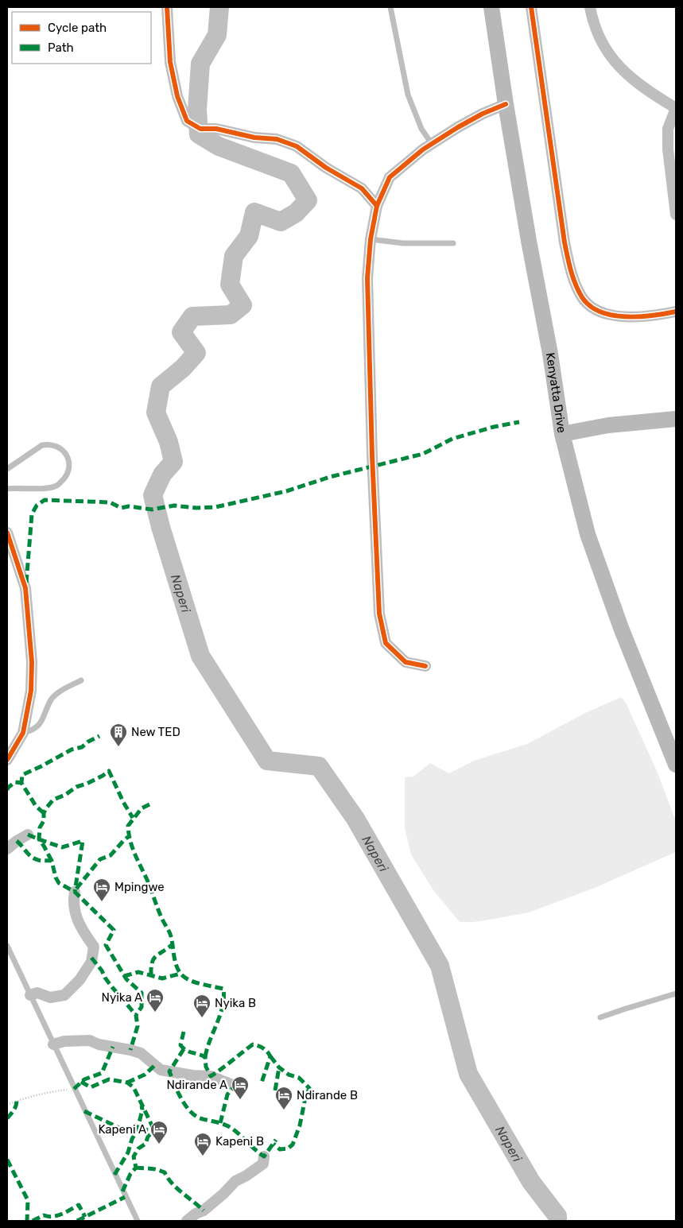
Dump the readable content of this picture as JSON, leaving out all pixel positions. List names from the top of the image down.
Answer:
{
  "streets": {
    "main road": ["Kenyatta Drive"]
  },
  "water": ["Naperi"],
  "places": {
    "building": ["New TED"],
    "hotel": [
      "Mpingwe",
      "Nyika A",
      "Nyika B",
      "Ndirande A",
      "Ndirande B",
      "Kapeni A",
      "Kapeni B"
    ]
  },
  "legend": ["Cycle path", "Path"]
}
